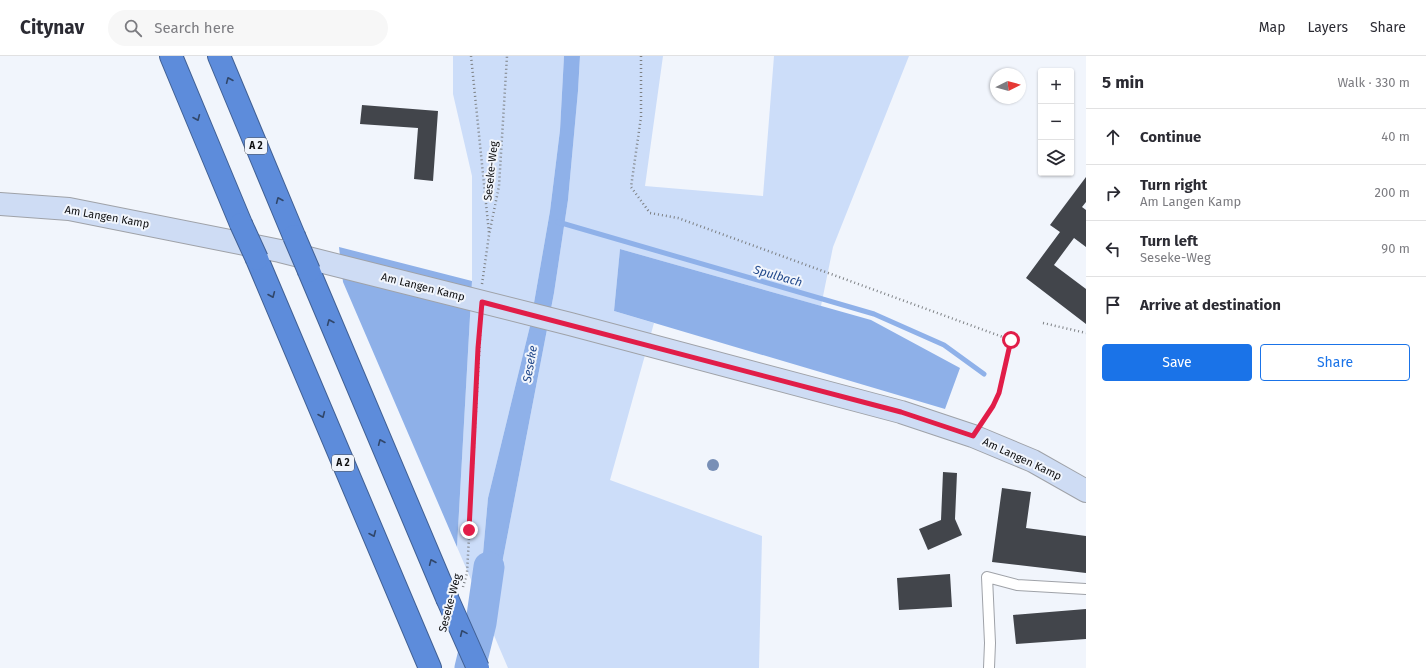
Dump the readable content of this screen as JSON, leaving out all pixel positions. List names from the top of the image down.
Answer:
{
  "streets": {
    "highway": ["A 2"],
    "street": ["Am Langen Kamp"],
    "path": ["Seseke-Weg"]
  },
  "crossings": [
    ["A 2", "Seseke-Weg"],
    ["Seseke-Weg", "Am Langen Kamp"]
  ],
  "water": ["Spulbach", "Seseke"],
  "north": "right",
  "page": {
    "header": "Citynav",
    "search": "Search here",
    "nav": ["Map", "Layers", "Share"],
    "heading": ["5 min", "Walk · 330 m"],
    "map_buttons": ["+", "−"],
    "list": [
      ["Continue", "40 m"],
      ["Turn right", "Am Langen Kamp", "200 m"],
      ["Turn left", "Seseke-Weg", "90 m"],
      "Arrive at destination"
    ],
    "buttons": ["Save", "Share"]
  }
}
